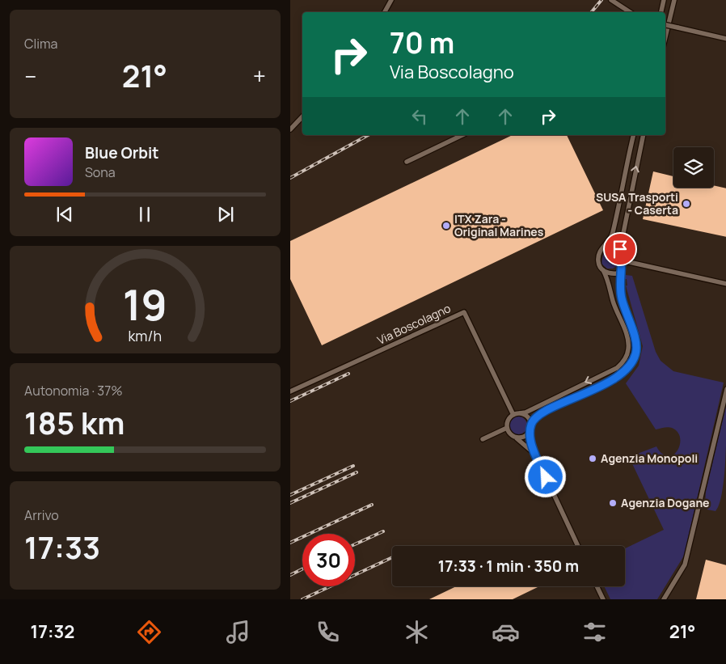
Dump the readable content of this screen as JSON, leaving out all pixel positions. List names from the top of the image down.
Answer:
{
  "streets": {
    "street": ["Via Boscolagno"]
  },
  "places": [
    "SUSA Trasporti - Caserta",
    "ITX Zara - Original Marines",
    "Agenzia Monopoli",
    "Agenzia Dogane"
  ],
  "page": {
    "tile": [
      "Clima",
      ["Autonomia · 37%", "185 km"],
      ["Arrivo", "17:33"]
    ],
    "turn": ["70 m", "Via Boscolagno"],
    "heat": ["−", "21°", "+"],
    "song": ["Blue Orbit", "Sona"],
    "limit": "30",
    "trip": "17:33 · 1 min · 350 m",
    "tabs": ["17:32", "21°"],
    "gauge": ["19", "km/h"]
  }
}
